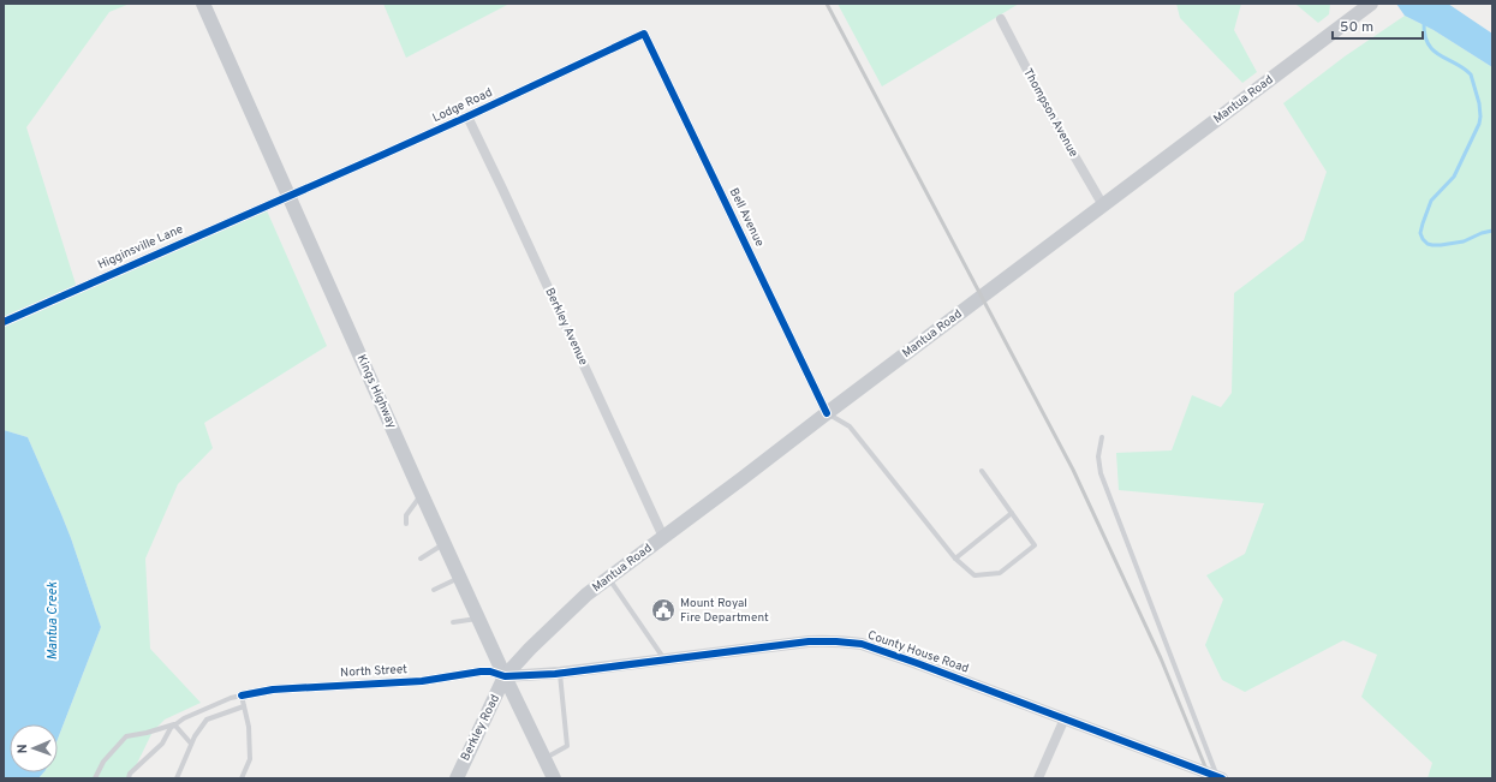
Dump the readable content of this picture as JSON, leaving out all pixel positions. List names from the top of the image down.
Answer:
{
  "streets": {
    "main road": ["Mantua Road", "Kings Highway", "Berkley Road"],
    "street": [
      "Lodge Road",
      "Thompson Avenue",
      "Bell Avenue",
      "Higginsville Lane",
      "Berkley Avenue",
      "County House Road",
      "North Street"
    ]
  },
  "crossings": [
    ["Mantua Road", "Thompson Avenue"],
    ["Mantua Road", "Bell Avenue"],
    ["Mantua Road", "Berkley Avenue"],
    ["Mantua Road", "Kings Highway"],
    ["Mantua Road", "County House Road"],
    ["Mantua Road", "North Street"],
    ["Mantua Road", "Berkley Road"],
    ["Lodge Road", "Bell Avenue"],
    ["Lodge Road", "Higginsville Lane"],
    ["Lodge Road", "Berkley Avenue"],
    ["Lodge Road", "Kings Highway"],
    ["Higginsville Lane", "Kings Highway"],
    ["Kings Highway", "County House Road"],
    ["Kings Highway", "North Street"],
    ["Kings Highway", "Berkley Road"],
    ["County House Road", "North Street"],
    ["County House Road", "Berkley Road"],
    ["North Street", "Berkley Road"]
  ],
  "water": ["Mantua Creek"],
  "places": {
    "public building": ["Mount Royal Fire Department"]
  },
  "scale_bar": "50 m",
  "north": "left"
}
